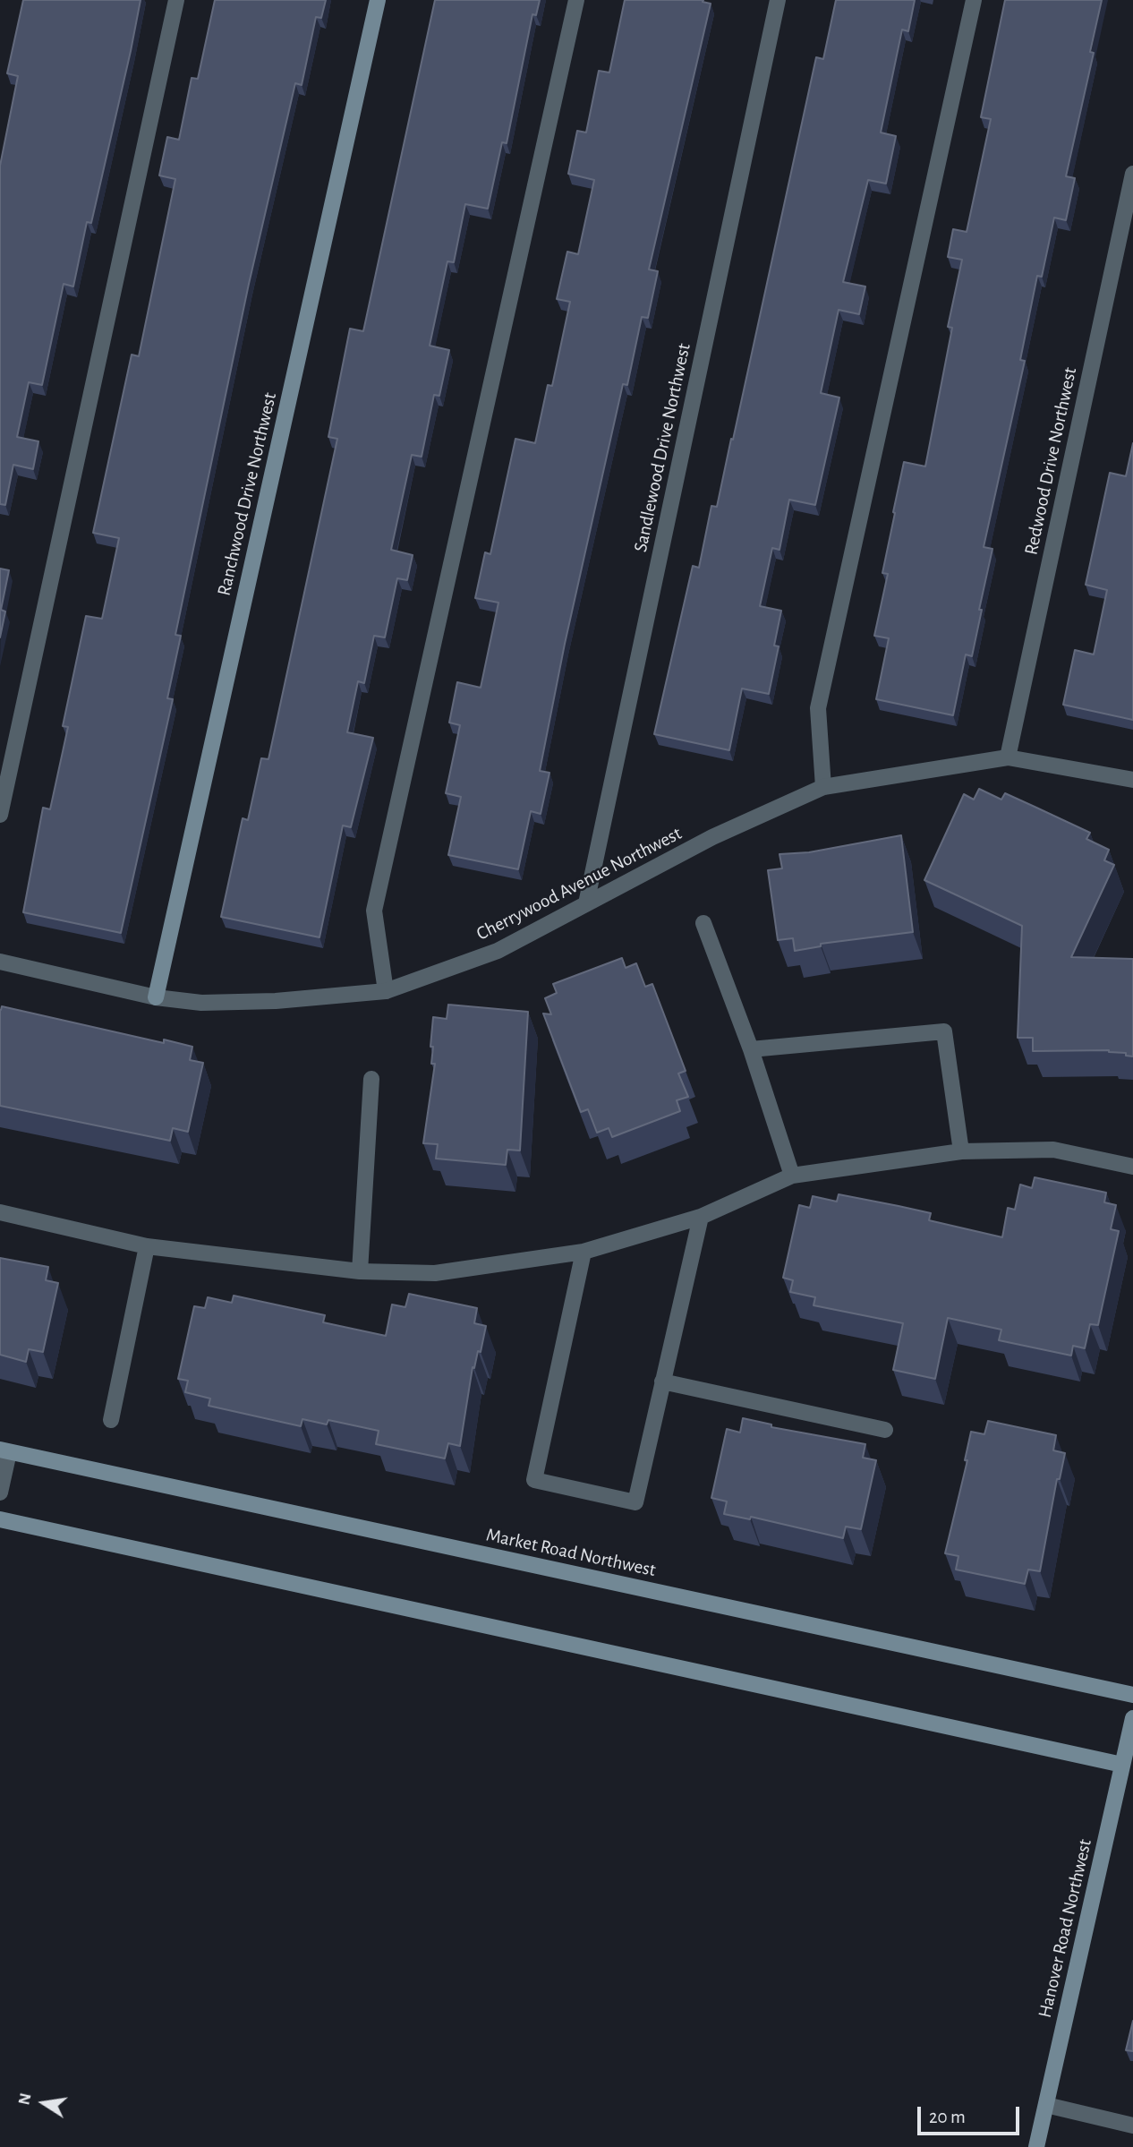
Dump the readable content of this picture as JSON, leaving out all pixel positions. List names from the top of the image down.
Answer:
{
  "streets": {
    "street": [
      "Sandlewood Drive Northwest",
      "Redwood Drive Northwest",
      "Ranchwood Drive Northwest",
      "Cherrywood Avenue Northwest",
      "Market Road Northwest",
      "Hanover Road Northwest"
    ]
  },
  "crossings": [
    ["Sandlewood Drive Northwest", "Cherrywood Avenue Northwest"],
    ["Redwood Drive Northwest", "Cherrywood Avenue Northwest"],
    ["Ranchwood Drive Northwest", "Cherrywood Avenue Northwest"]
  ],
  "scale_bar": "20 m",
  "north": "left"
}
